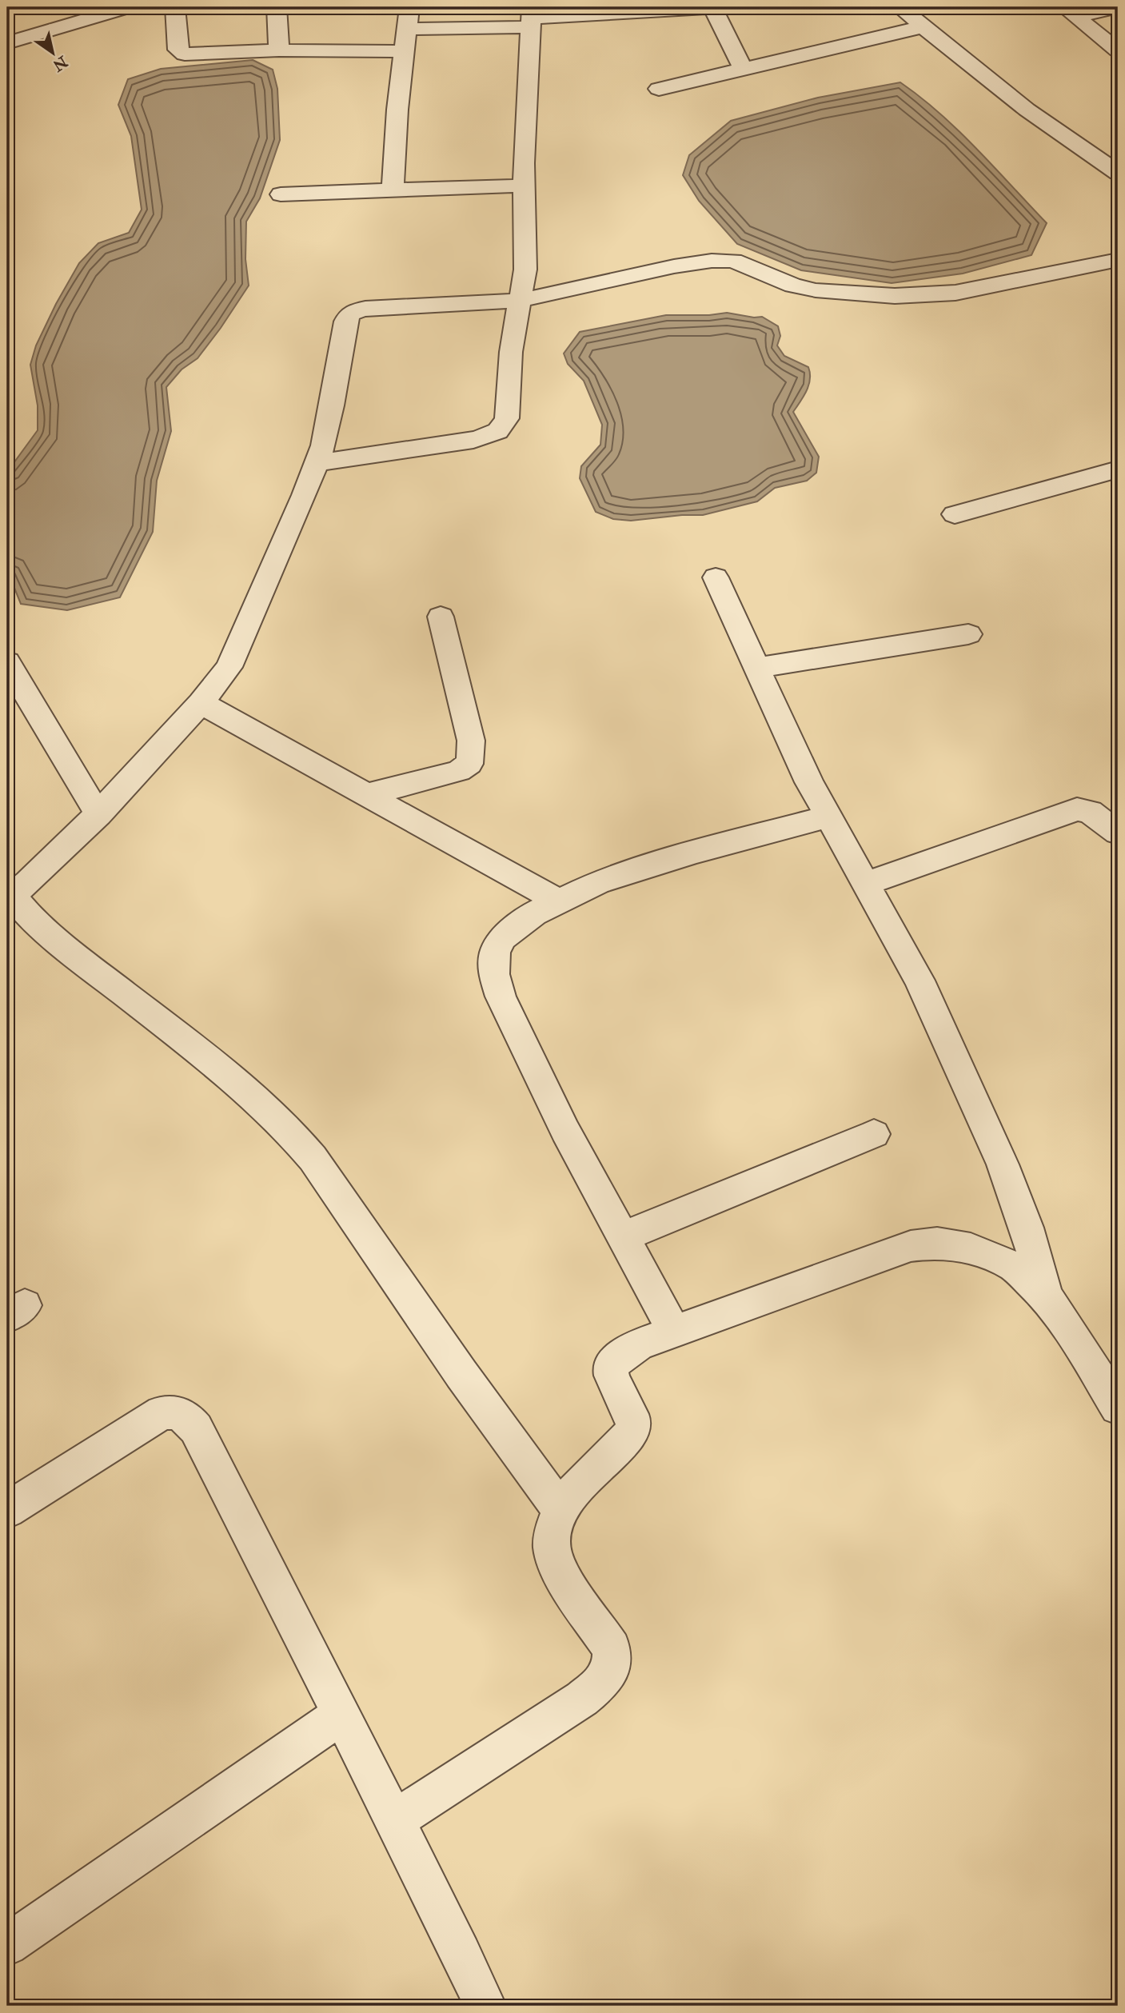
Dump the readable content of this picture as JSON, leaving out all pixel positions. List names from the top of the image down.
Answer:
{
  "north": "bottom right"
}
